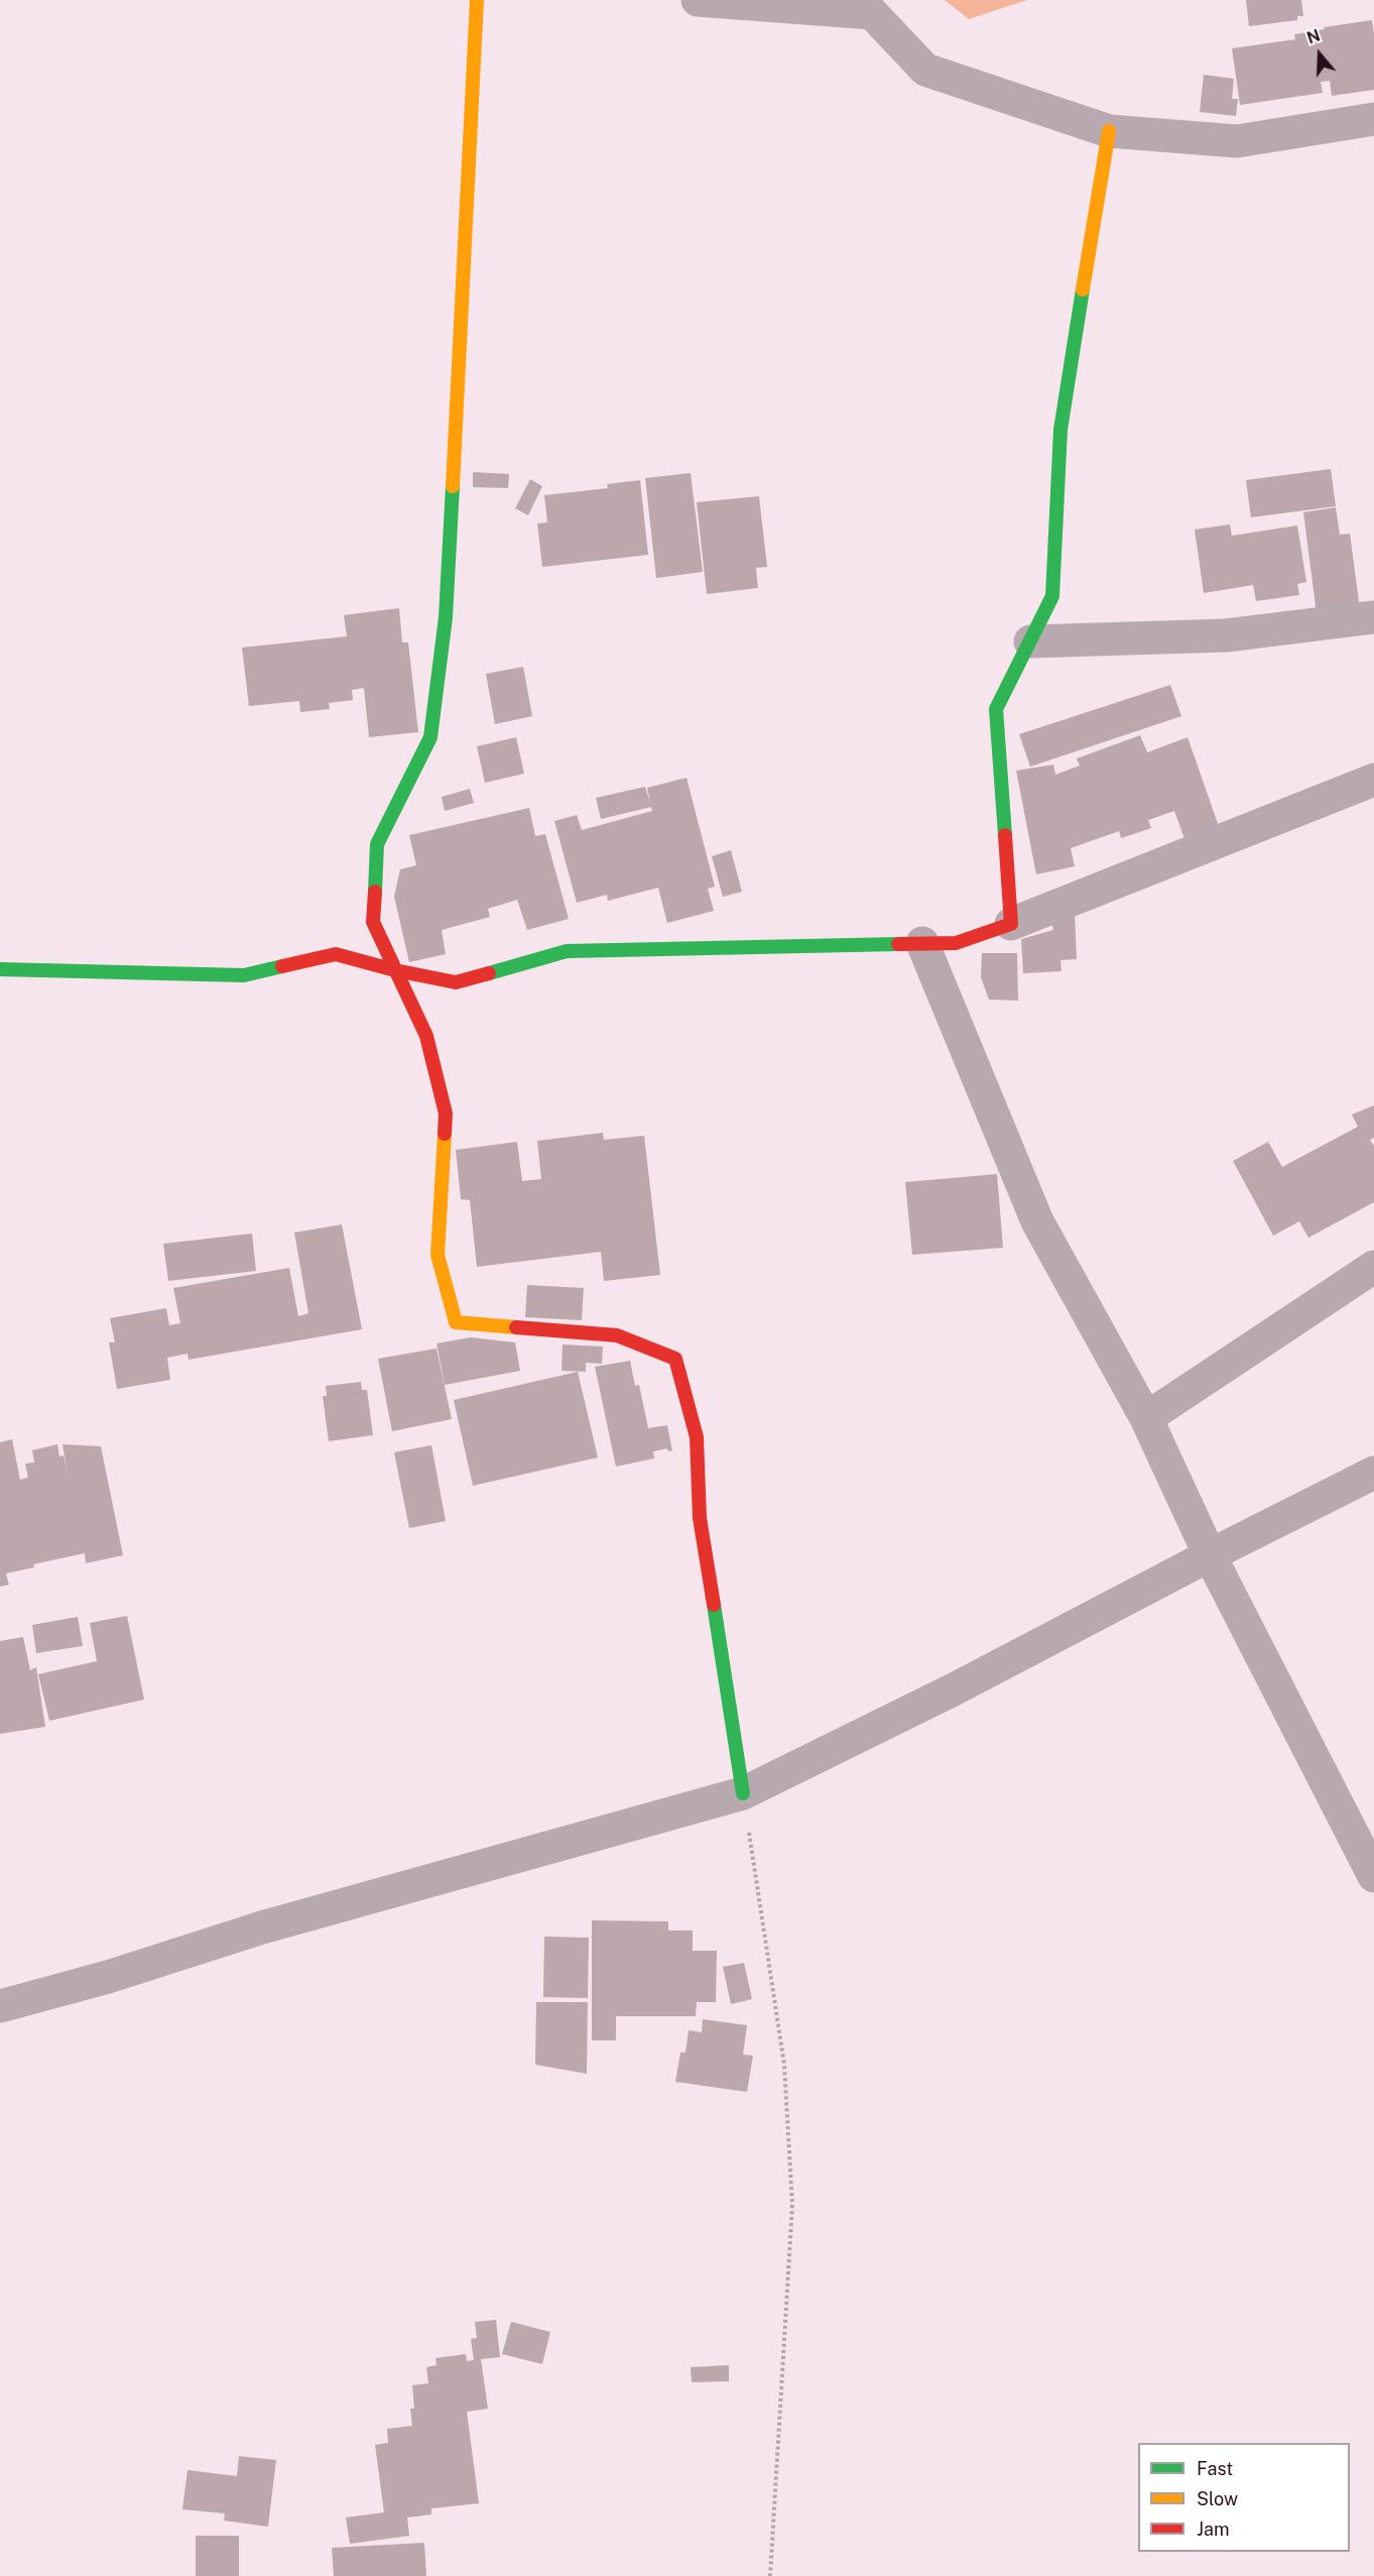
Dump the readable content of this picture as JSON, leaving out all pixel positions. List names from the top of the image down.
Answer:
{
  "legend": ["Fast", "Slow", "Jam"],
  "north": "top"
}
